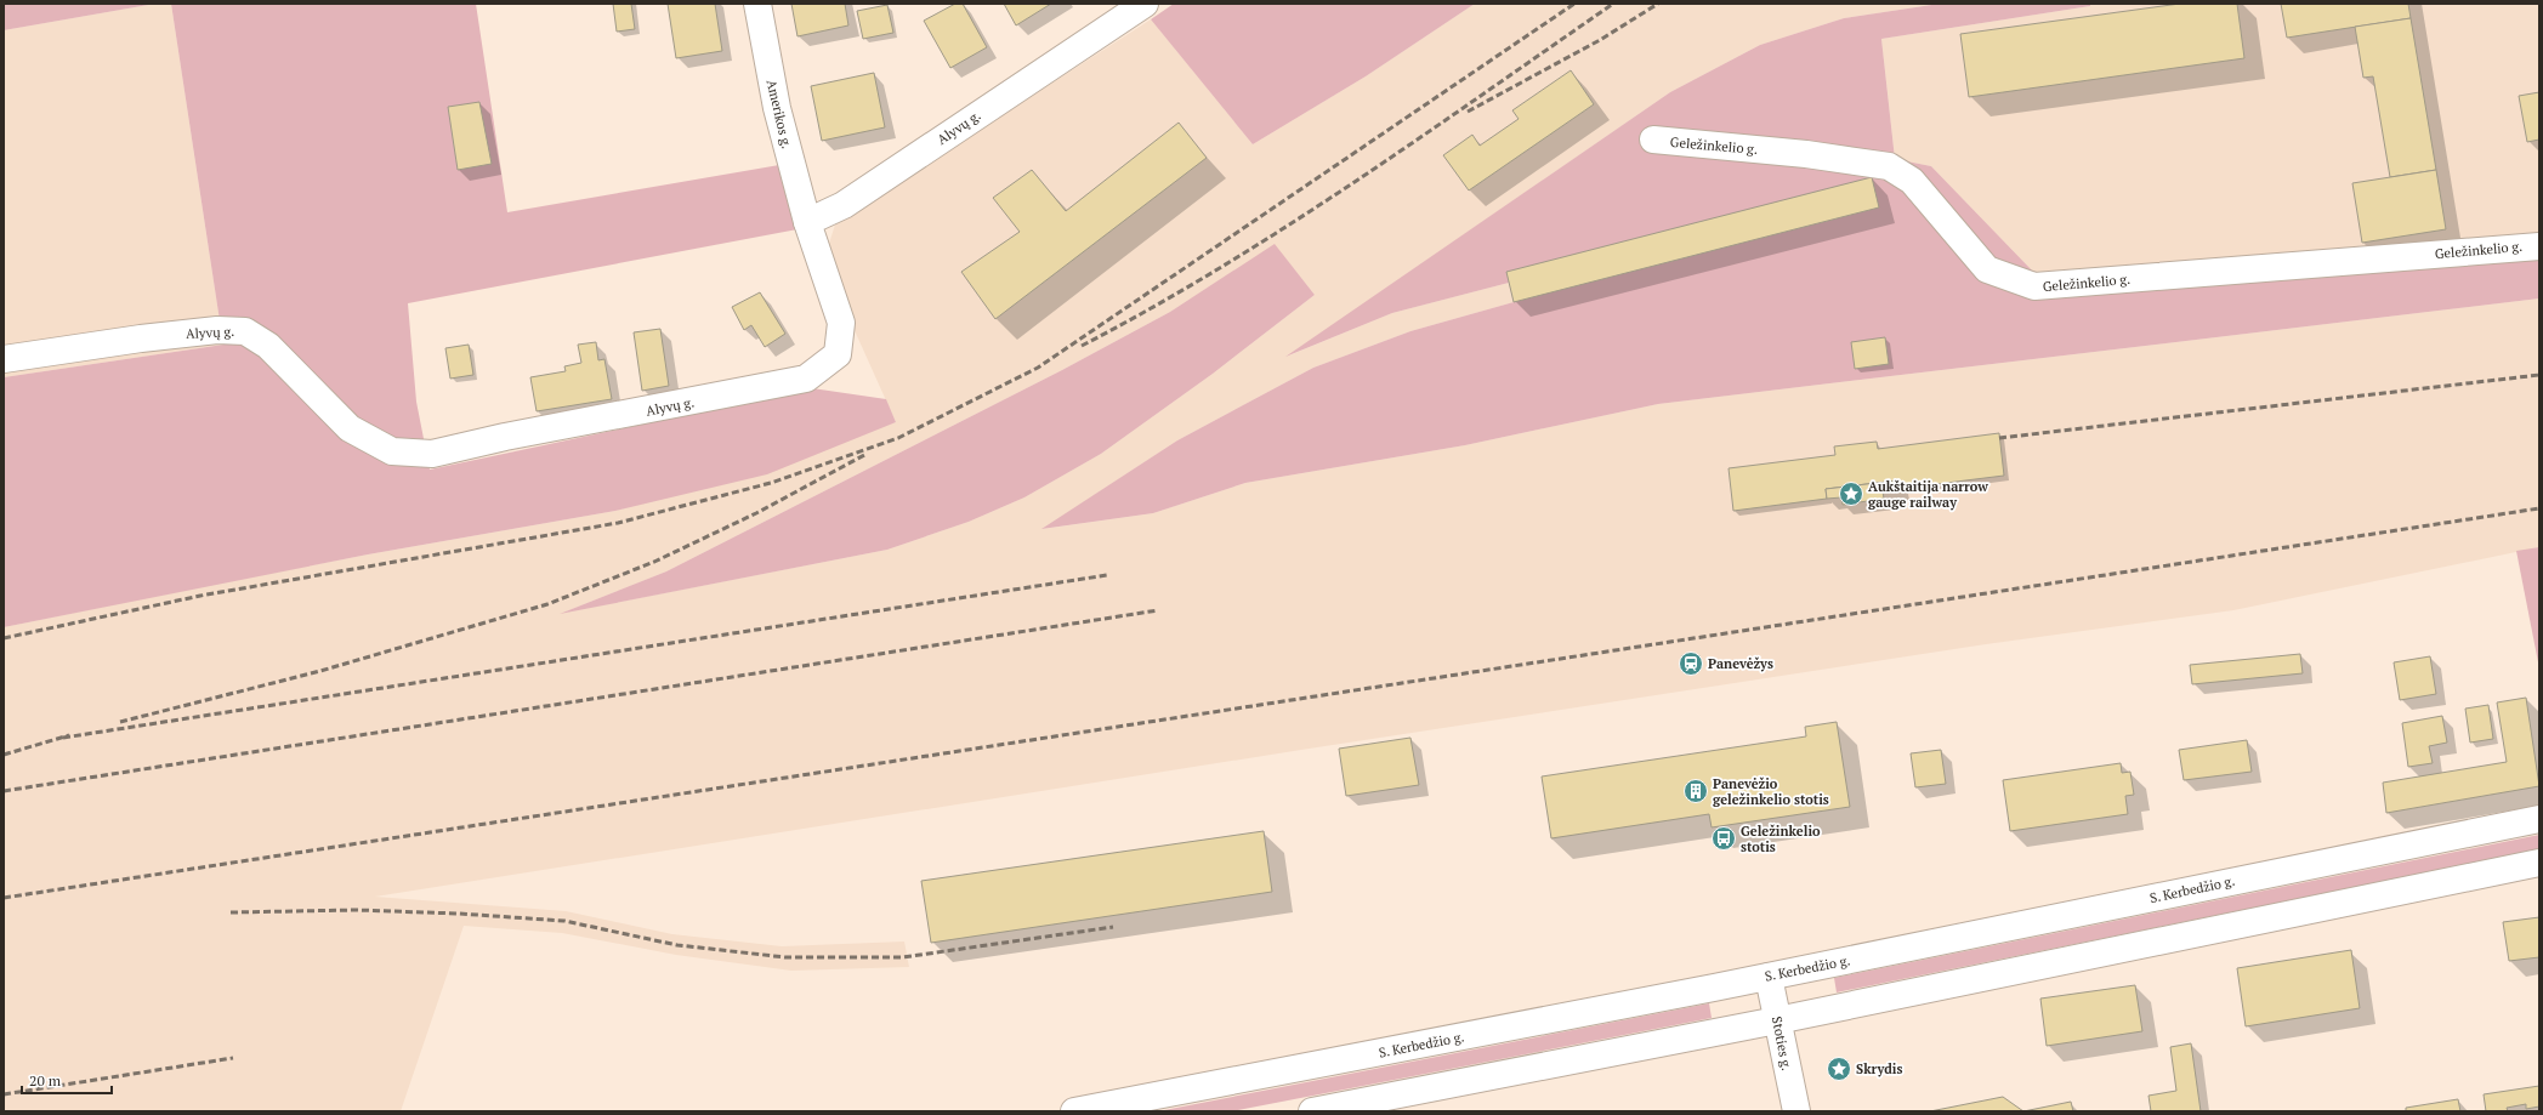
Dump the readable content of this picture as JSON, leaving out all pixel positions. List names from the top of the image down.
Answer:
{
  "streets": {
    "main road": [
      "Amerikos g.",
      "Alyvų g.",
      "Geležinkelio g.",
      "S. Kerbedžio g.",
      "Stoties g."
    ]
  },
  "crossings": [
    ["Amerikos g.", "Alyvų g."],
    ["S. Kerbedžio g.", "Stoties g."]
  ],
  "places": {
    "place": ["Aukštaitija narrow gauge railway", "Skrydis"],
    "station": ["Panevėžys"],
    "building": ["Panevėžio geležinkelio stotis"],
    "bus stop": ["Geležinkelio stotis"]
  },
  "scale_bar": "20 m"
}
